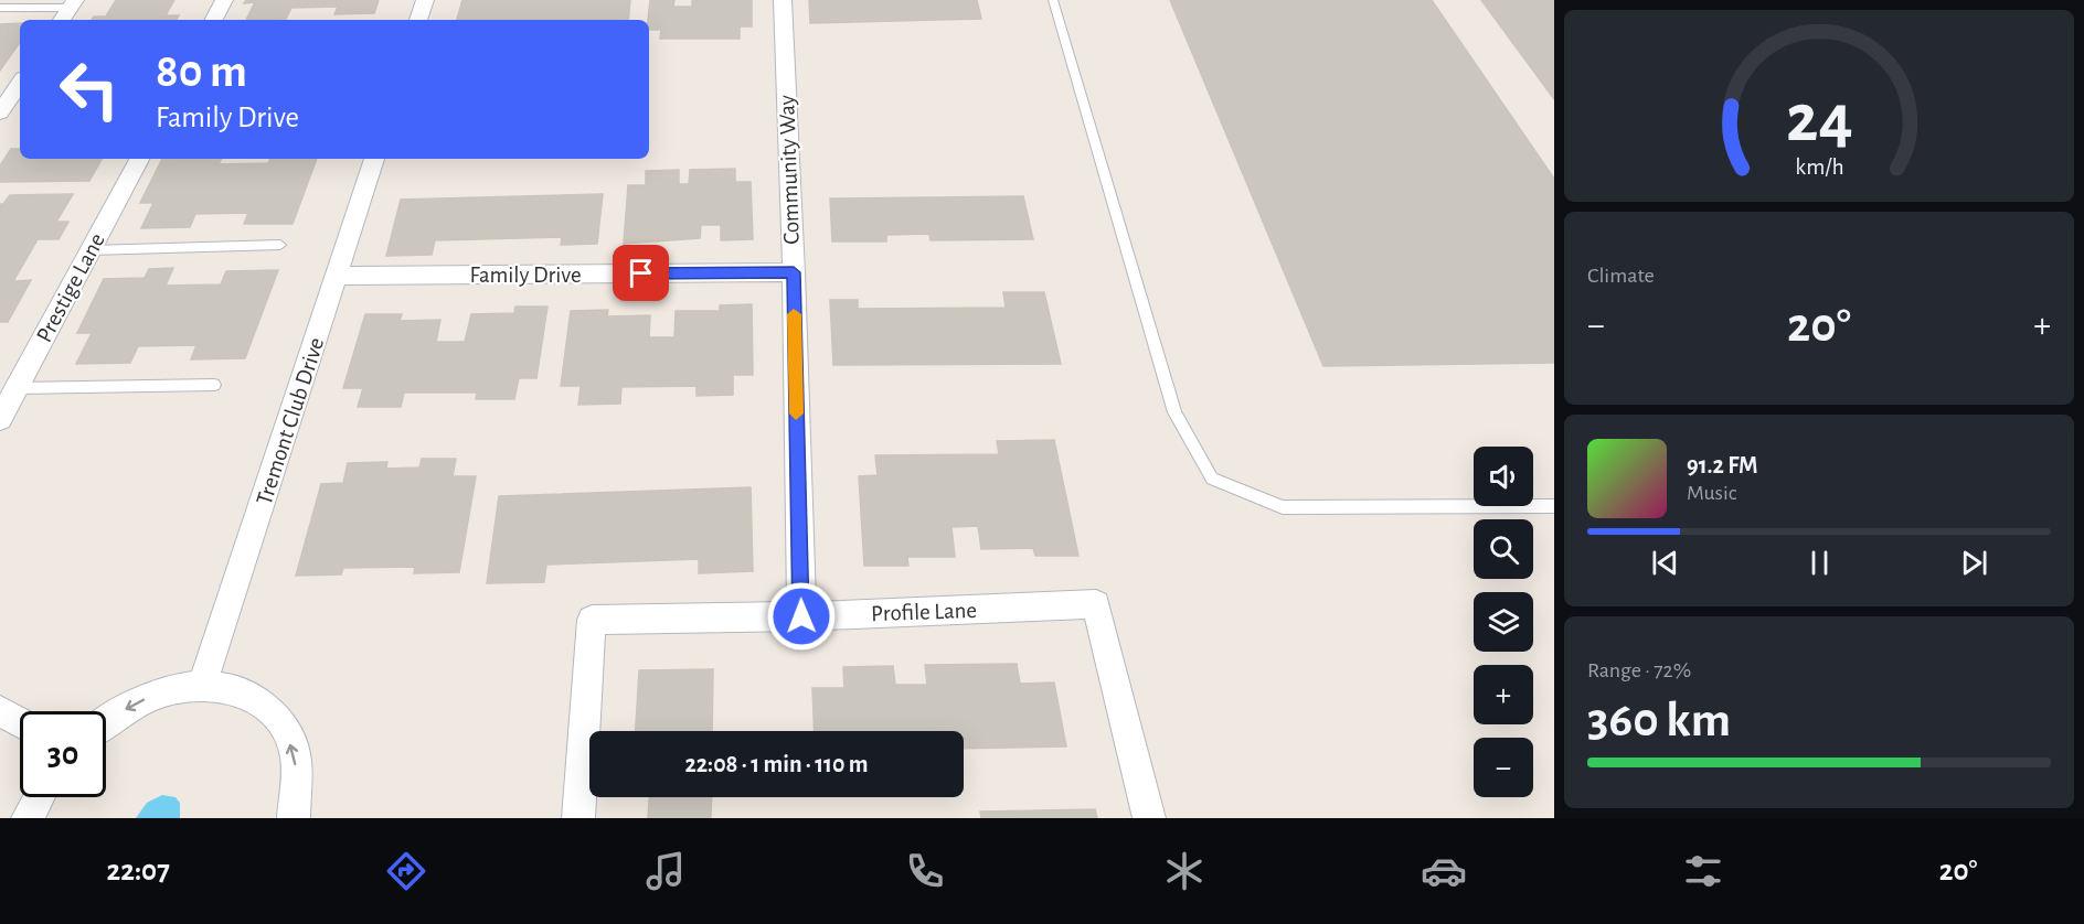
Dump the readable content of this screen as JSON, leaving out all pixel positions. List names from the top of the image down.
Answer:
{
  "streets": {
    "street": [
      "Community Way",
      "Family Drive",
      "Prestige Lane",
      "Tremont Club Drive",
      "Profile Lane"
    ]
  },
  "crossings": [
    ["Community Way", "Family Drive"],
    ["Community Way", "Profile Lane"],
    ["Family Drive", "Tremont Club Drive"]
  ],
  "page": {
    "turn": ["80 m", "Family Drive"],
    "tile": [
      "Climate",
      ["Range · 72%", "360 km"]
    ],
    "heat": ["−", "20°", "+"],
    "song": ["91.2 FM", "Music"],
    "map_buttons": ["+", "−"],
    "limit": "30",
    "trip": "22:08 · 1 min · 110 m",
    "tabs": ["22:07", "20°"],
    "gauge": ["24", "km/h"]
  }
}
